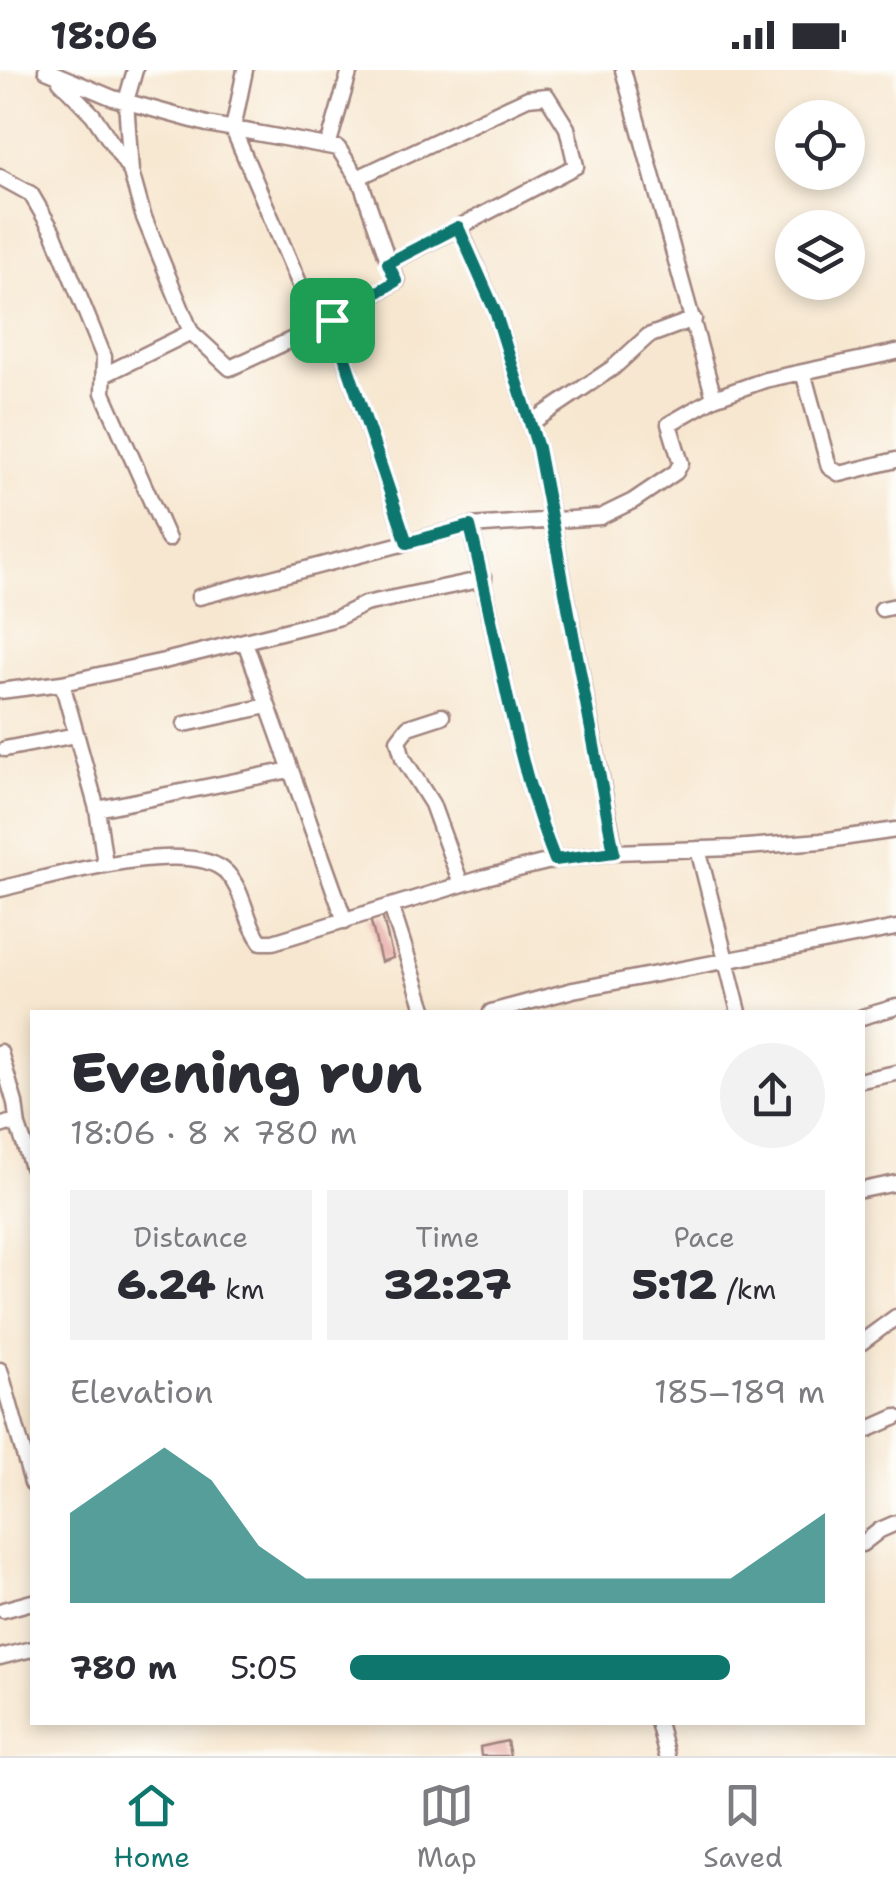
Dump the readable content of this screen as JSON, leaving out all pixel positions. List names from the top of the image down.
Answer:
{
  "page": {
    "status": "18:06",
    "heading": ["Evening run", "18:06 · 8 × 780 m"],
    "stats": [
      ["Distance", "6.24 km"],
      ["Time", "32:27"],
      ["Pace", "5:12 /km"]
    ],
    "chart": ["Elevation", "185–189 m"],
    "list": [
      {
        "name": "780 m",
        "note": "5:05"
      }
    ],
    "tabs": ["Home", "Map", "Saved"]
  }
}
